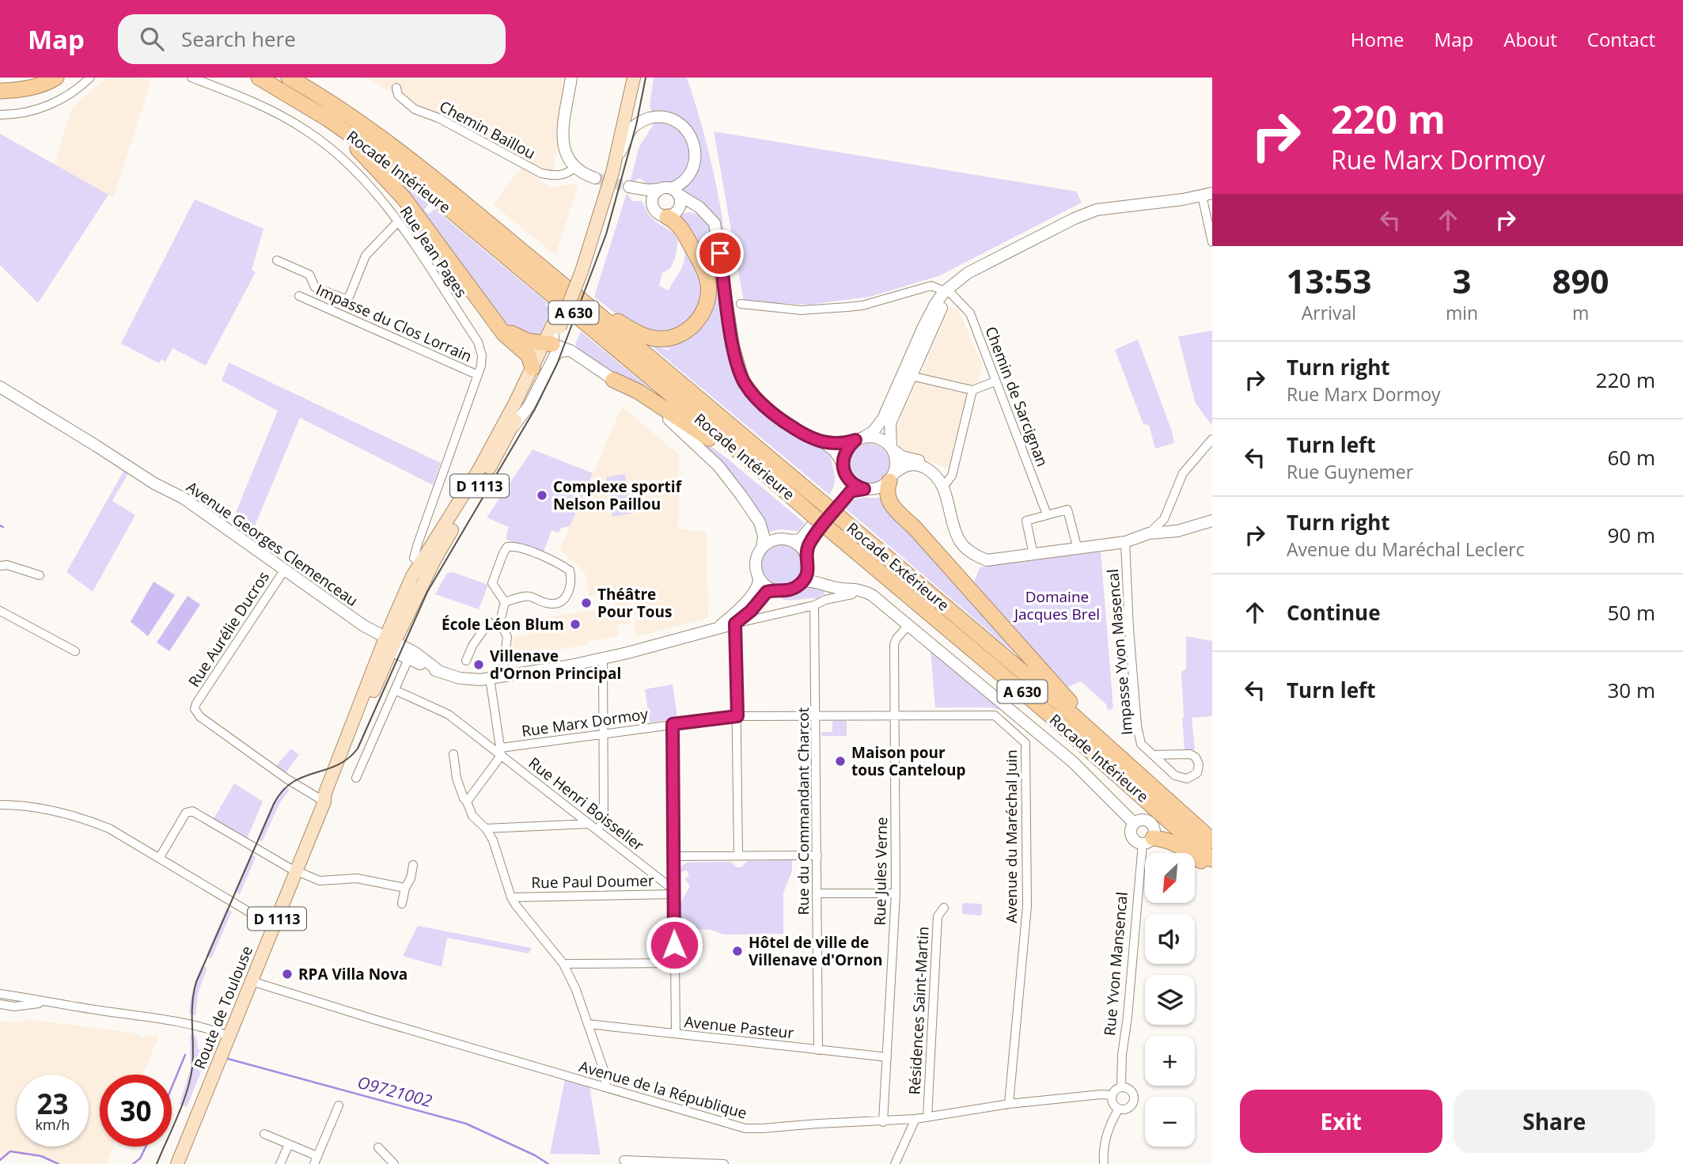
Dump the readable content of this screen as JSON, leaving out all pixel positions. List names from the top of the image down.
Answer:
{
  "streets": {
    "highway": ["Rocade Intérieure", "A 630", "Rocade Extérieure"],
    "main road": ["D 1113", "Route de Toulouse"],
    "street": [
      "Chemin Baillou",
      "Rue Jean Pages",
      "Impasse du Clos Lorrain",
      "Chemin de Sarcignan",
      "Avenue Georges Clemenceau",
      "Rue Aurélie Ducros",
      "Impasse Yvon Masencal",
      "Rue Marx Dormoy",
      "Rue Henri Boisselier",
      "Rue du Commandant Charcot",
      "Avenue du Maréchal Juin",
      "Rue Jules Verne",
      "Rue Paul Doumer",
      "Rue Yvon Mansencal",
      "Résidences Saint-Martin",
      "Avenue Pasteur",
      "Avenue de la République"
    ]
  },
  "crossings": [
    ["Rue Jean Pages", "Impasse du Clos Lorrain"],
    ["Rue Jean Pages", "D 1113"],
    ["D 1113", "Avenue Georges Clemenceau"],
    ["D 1113", "Route de Toulouse"],
    ["Avenue Georges Clemenceau", "Rue Aurélie Ducros"],
    ["Avenue Georges Clemenceau", "Route de Toulouse"],
    ["Rue Aurélie Ducros", "Route de Toulouse"],
    ["Rue Marx Dormoy", "Rue Henri Boisselier"],
    ["Rue Marx Dormoy", "Rue du Commandant Charcot"],
    ["Rue Marx Dormoy", "Avenue du Maréchal Juin"],
    ["Rue Marx Dormoy", "Rue Jules Verne"],
    ["Rue Henri Boisselier", "Rue Paul Doumer"],
    ["Rue du Commandant Charcot", "Avenue Pasteur"],
    ["Avenue du Maréchal Juin", "Rue Jules Verne"],
    ["Avenue du Maréchal Juin", "Avenue de la République"],
    ["Rue Jules Verne", "Avenue Pasteur"],
    ["Rue Jules Verne", "Avenue de la République"],
    ["Rue Yvon Mansencal", "Avenue de la République"],
    ["Route de Toulouse", "Avenue de la République"],
    ["Résidences Saint-Martin", "Avenue de la République"]
  ],
  "water": ["O9721002"],
  "parks": ["Domaine Jacques Brel"],
  "places": [
    "Complexe sportif Nelson Paillou",
    "Théâtre Pour Tous",
    "École Léon Blum",
    "Villenave d'Ornon Principal",
    "Maison pour tous Canteloup",
    "Hôtel de ville de Villenave d'Ornon",
    "RPA Villa Nova"
  ],
  "north": "bottom left",
  "page": {
    "header": "Map",
    "search": "Search here",
    "nav": [
      "Home",
      "Map",
      "About",
      "Contact"
    ],
    "turn": ["220 m", "Rue Marx Dormoy"],
    "eta": [
      "13:53",
      "Arrival",
      "3",
      "min",
      "890",
      "m"
    ],
    "list": [
      {
        "name": "Turn right",
        "note": "Rue Marx Dormoy",
        "value": "220 m"
      },
      {
        "name": "Turn left",
        "note": "Rue Guynemer",
        "value": "60 m"
      },
      {
        "name": "Turn right",
        "note": "Avenue du Maréchal Leclerc",
        "value": "90 m"
      },
      {
        "name": "Continue",
        "value": "50 m"
      },
      {
        "name": "Turn left",
        "value": "30 m"
      }
    ],
    "map_buttons": ["+", "−"],
    "speed": "23 km/h",
    "limit": "30",
    "buttons": ["Exit", "Share"]
  }
}
